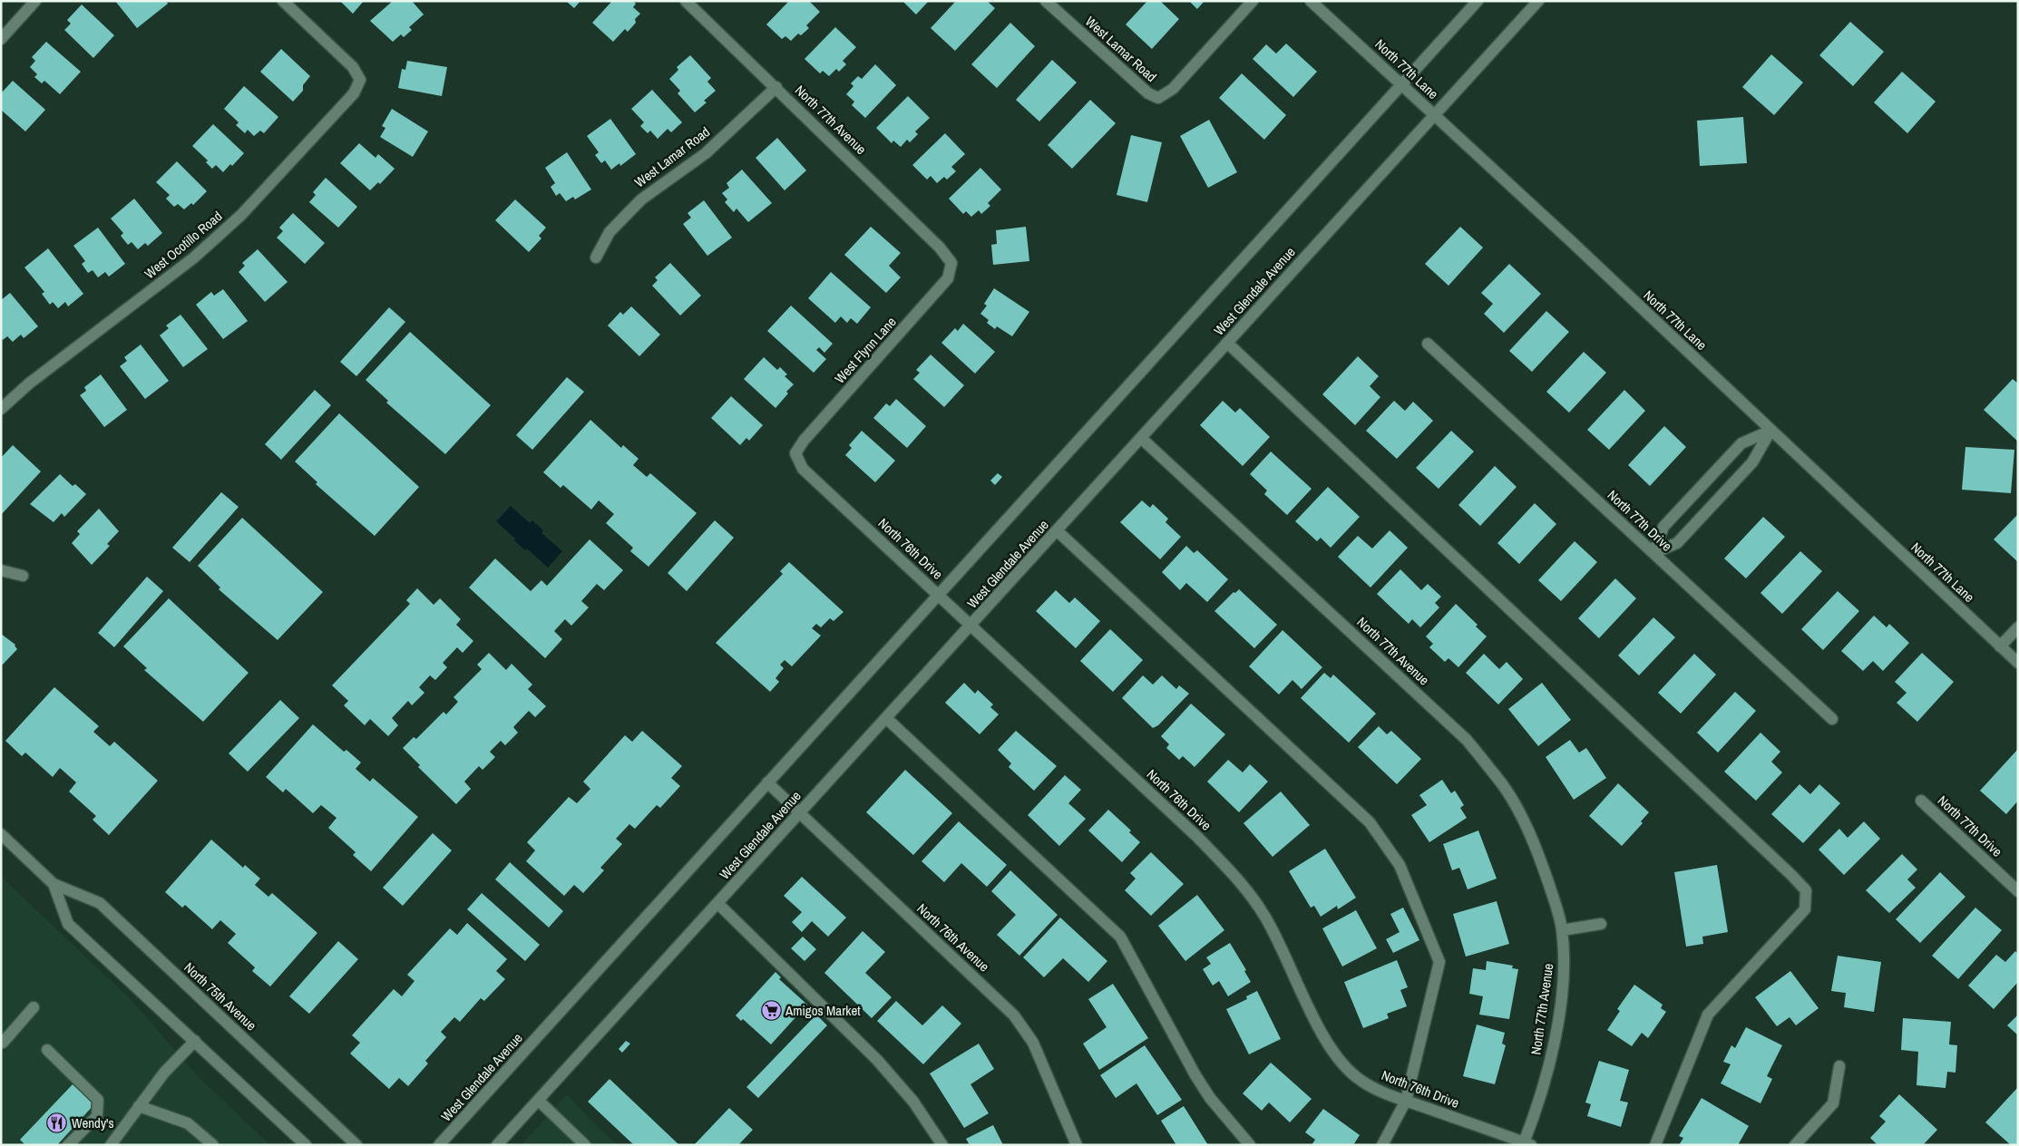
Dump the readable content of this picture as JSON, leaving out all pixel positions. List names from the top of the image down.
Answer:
{
  "streets": {
    "street": [
      "West Lamar Road",
      "North 77th Lane",
      "North 77th Avenue",
      "West Ocotillo Road",
      "West Glendale Avenue",
      "West Flynn Lane",
      "North 77th Drive",
      "North 76th Drive",
      "North 76th Avenue",
      "North 75th Avenue"
    ]
  },
  "crossings": [
    ["West Lamar Road", "North 77th Avenue"],
    ["North 77th Lane", "West Glendale Avenue"],
    ["North 77th Avenue", "West Glendale Avenue"],
    ["North 77th Avenue", "West Flynn Lane"],
    ["North 77th Avenue", "North 76th Drive"],
    ["West Glendale Avenue", "North 76th Drive"],
    ["West Glendale Avenue", "North 76th Avenue"],
    ["West Flynn Lane", "North 76th Drive"]
  ],
  "places": {
    "supermarket": ["Amigos Market"],
    "restaurant": ["Wendy's"]
  }
}
